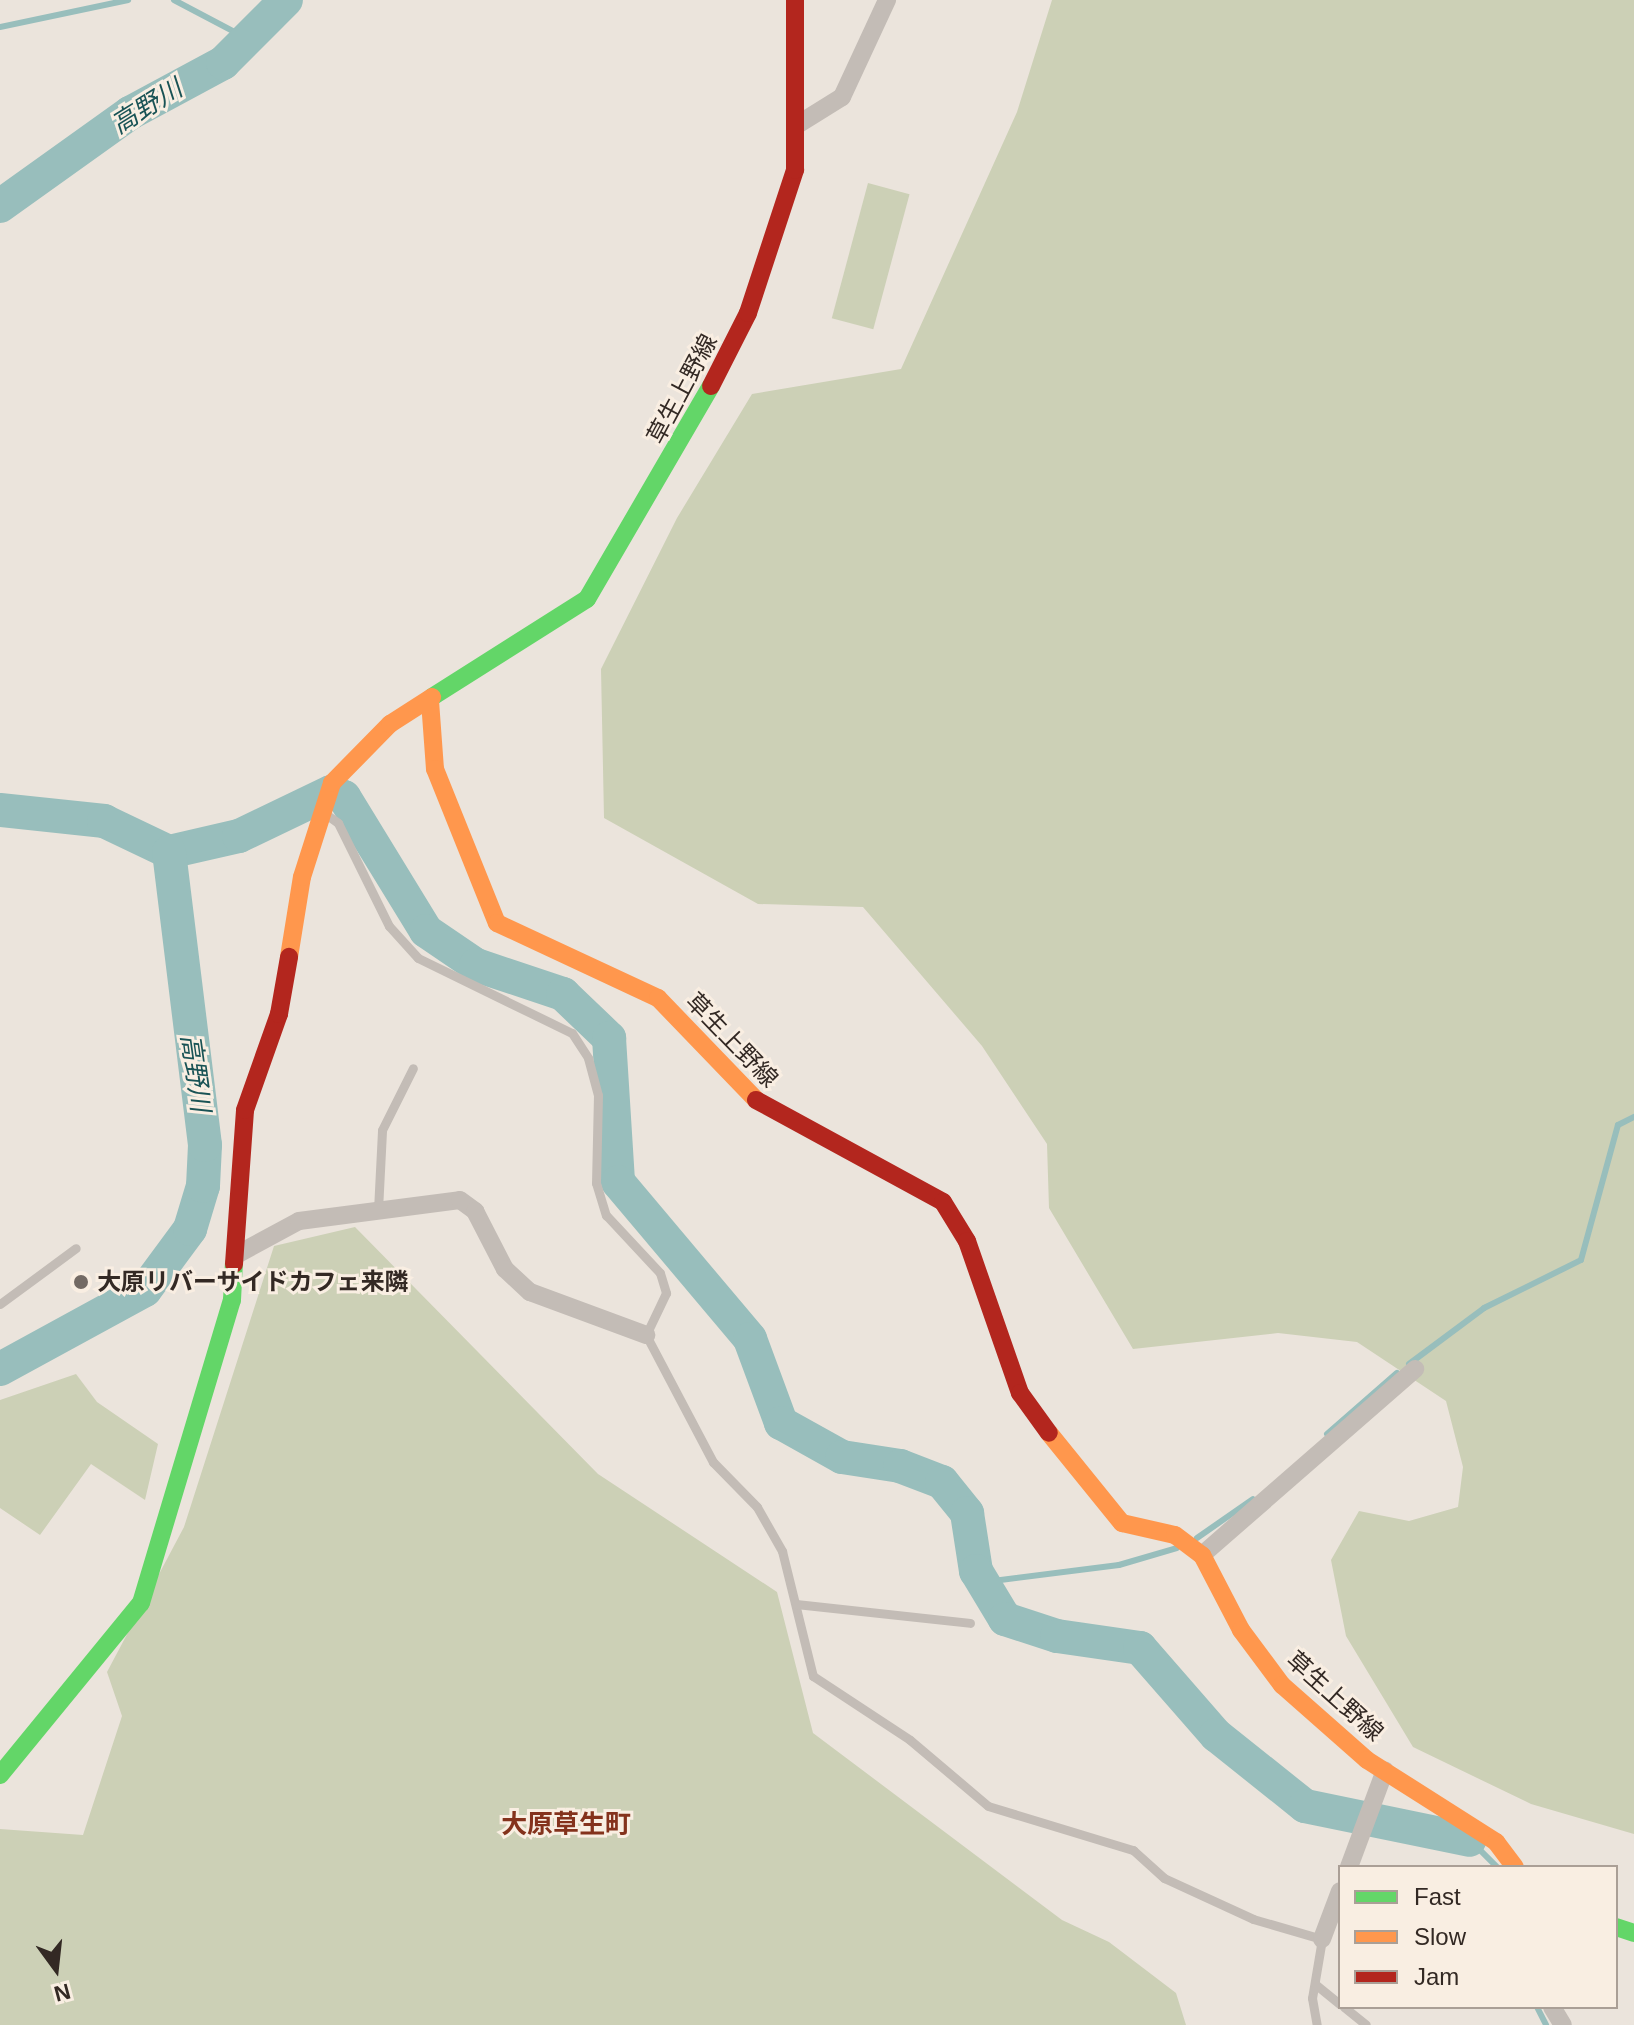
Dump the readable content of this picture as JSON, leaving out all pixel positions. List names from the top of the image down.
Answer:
{
  "streets": {
    "main road": ["草生上野線"]
  },
  "districts": ["大原草生町"],
  "water": ["高野川"],
  "places": ["大原リバーサイドカフェ来隣"],
  "legend": ["Fast", "Slow", "Jam"],
  "north": "bottom"
}
